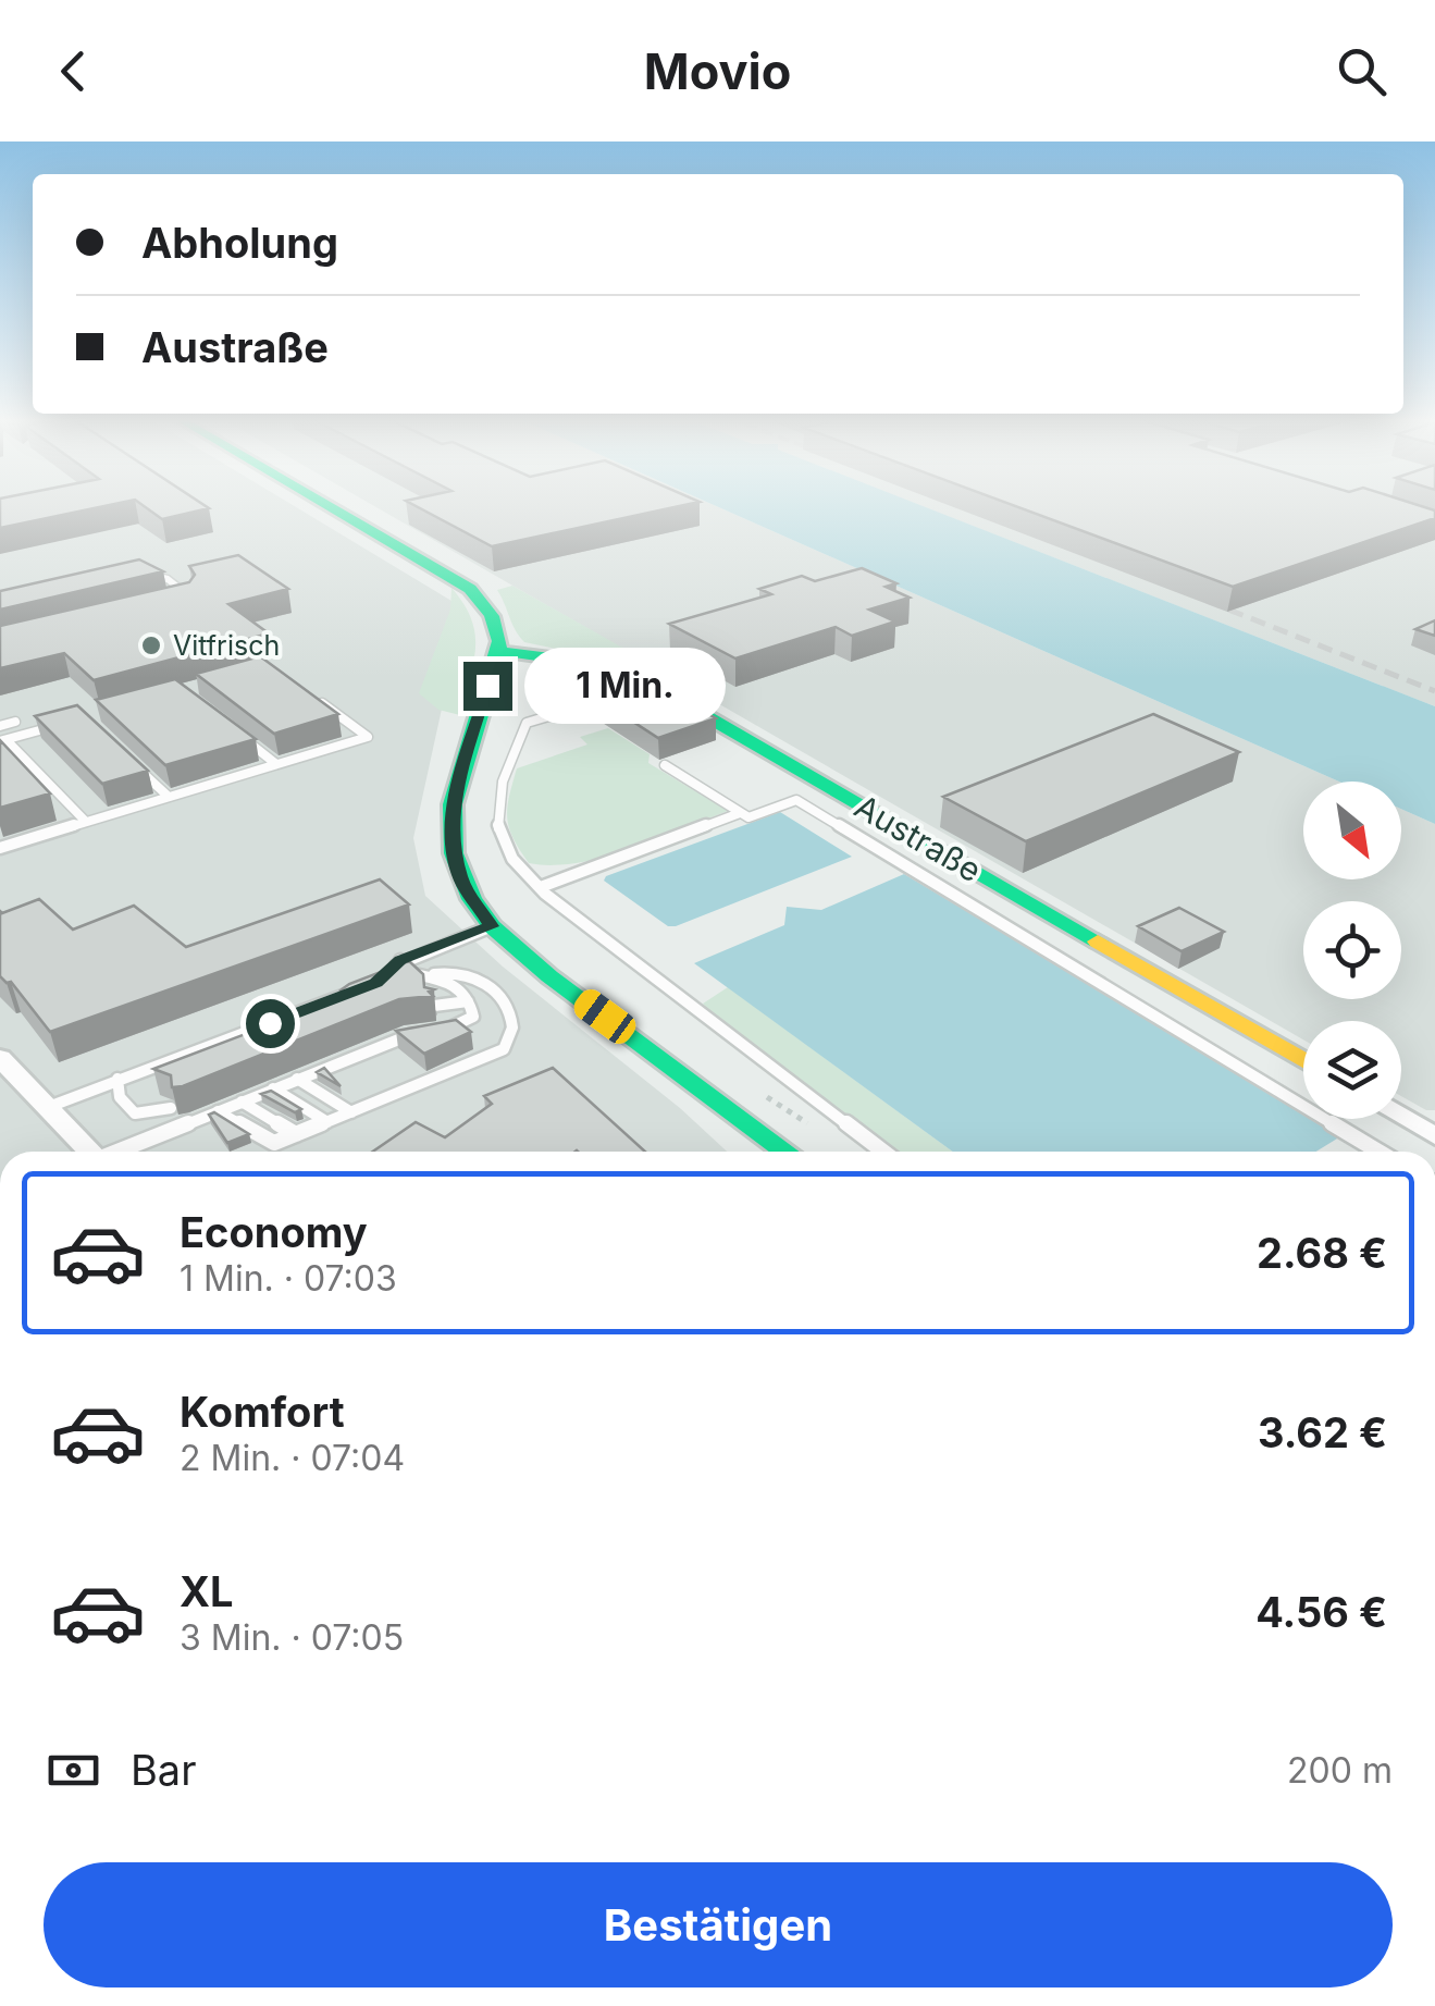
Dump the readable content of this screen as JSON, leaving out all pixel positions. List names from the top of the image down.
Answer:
{
  "streets": {
    "main road": ["Austraße"]
  },
  "places": ["Vitfrisch"],
  "north": "bottom right",
  "page": {
    "header": "Movio",
    "banner": ["Abholung", "Austraße"],
    "bubble": "1 Min.",
    "list": [
      {
        "name": "Economy",
        "note": "1 Min. · 07:03",
        "value": "2.68 €"
      },
      {
        "name": "Komfort",
        "note": "2 Min. · 07:04",
        "value": "3.62 €"
      },
      {
        "name": "XL",
        "note": "3 Min. · 07:05",
        "value": "4.56 €"
      }
    ],
    "pay": ["Bar", "200 m"],
    "buttons": "Bestätigen"
  }
}
